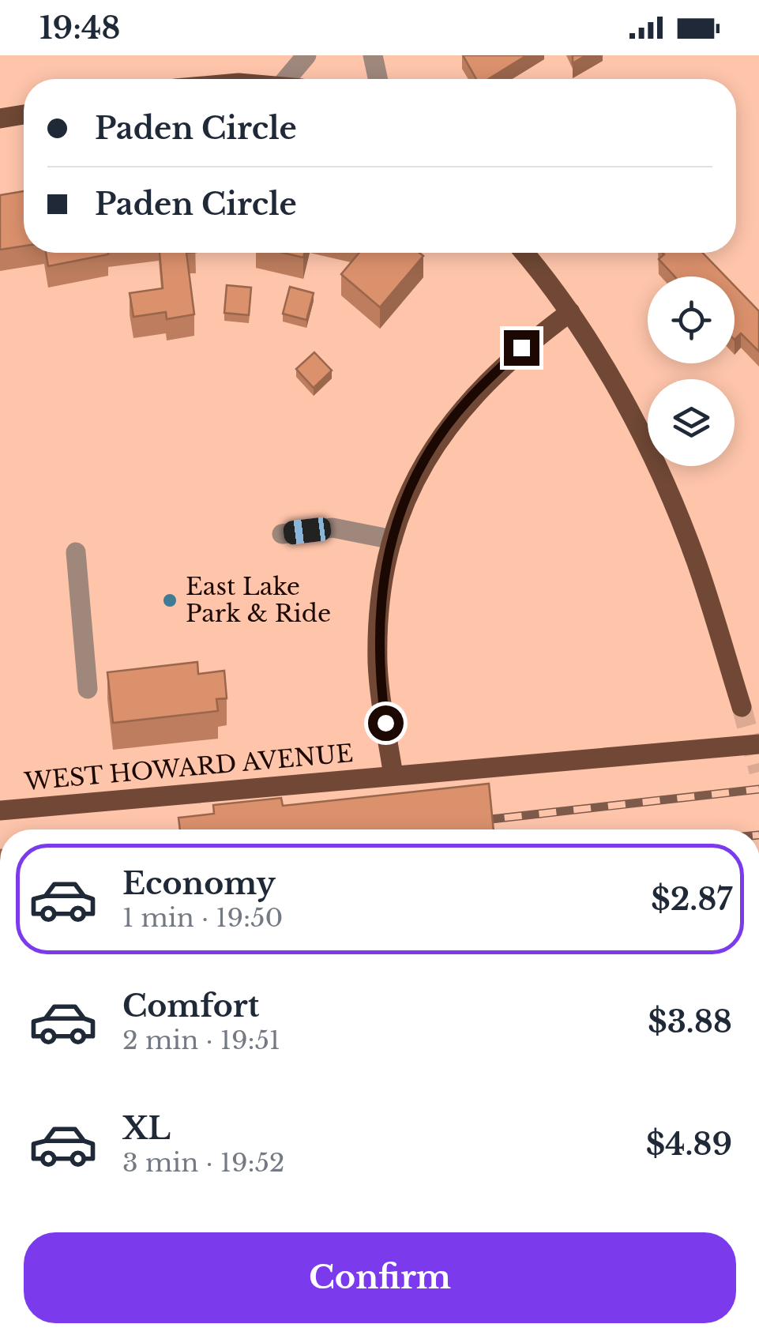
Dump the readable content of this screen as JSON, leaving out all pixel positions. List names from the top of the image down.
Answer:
{
  "streets": {
    "main road": ["WEST HOWARD AVENUE"]
  },
  "places": ["East Lake Park & Ride"],
  "page": {
    "status": "19:48",
    "banner": ["Paden Circle", "Paden Circle"],
    "list": [
      {
        "name": "Economy",
        "note": "1 min · 19:50",
        "value": "$2.87"
      },
      {
        "name": "Comfort",
        "note": "2 min · 19:51",
        "value": "$3.88"
      },
      {
        "name": "XL",
        "note": "3 min · 19:52",
        "value": "$4.89"
      }
    ],
    "buttons": "Confirm"
  }
}
